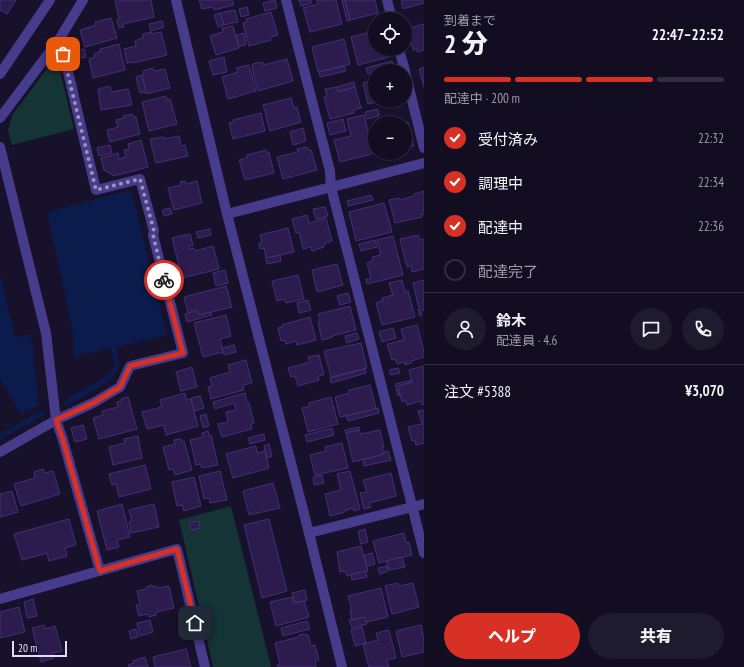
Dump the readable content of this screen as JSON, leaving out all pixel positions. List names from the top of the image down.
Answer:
{
  "scale_bar": "20 m",
  "page": {
    "heading": ["2 分", "到着まで", "22:47–22:52"],
    "panel": [
      "鈴木",
      "配達員 · 4.6",
      "注文 #5388",
      "¥3,070"
    ],
    "map_buttons": ["+", "−"],
    "bar": "配達中 · 200 m",
    "list": [
      ["受付済み", "22:32"],
      ["調理中", "22:34"],
      ["配達中", "22:36"],
      "配達完了"
    ],
    "buttons": ["ヘルプ", "共有"],
    "scale": "20 m"
  }
}
